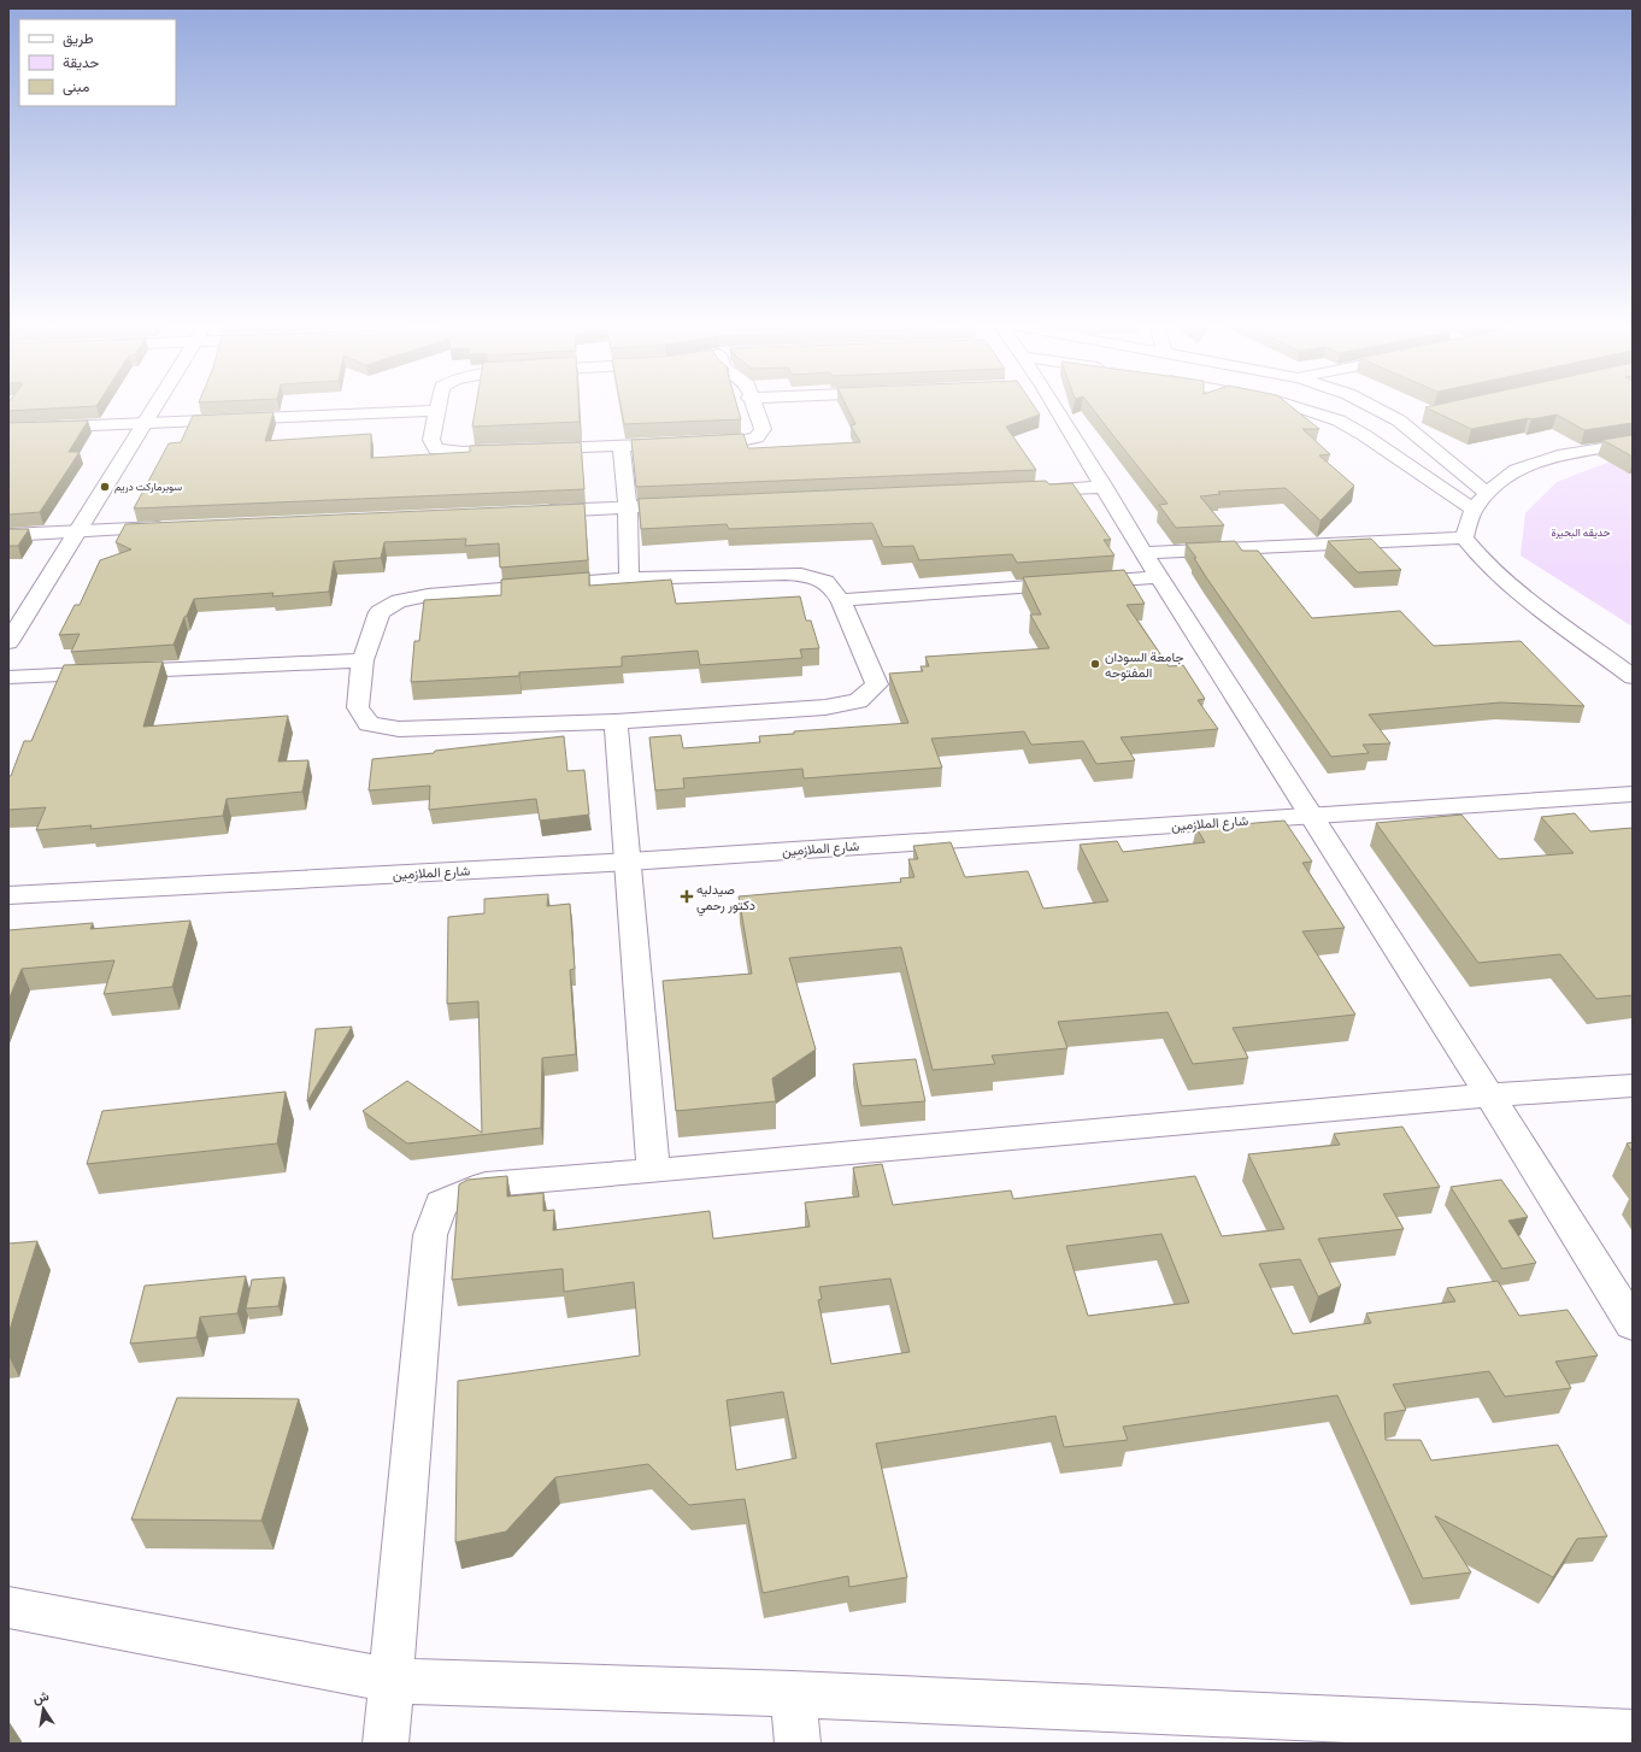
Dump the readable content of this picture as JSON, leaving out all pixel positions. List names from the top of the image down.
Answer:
{
  "streets": {
    "street": ["شارع الملازمين"]
  },
  "parks": ["حديقه البحيرة"],
  "places": {
    "other": ["سوبرماركت دريم", "جامعة السودان المفتوحه"],
    "health": ["صيدليه دكتور رحمي"]
  },
  "legend": ["طريق", "حديقة", "مبنى"],
  "north": "top"
}
